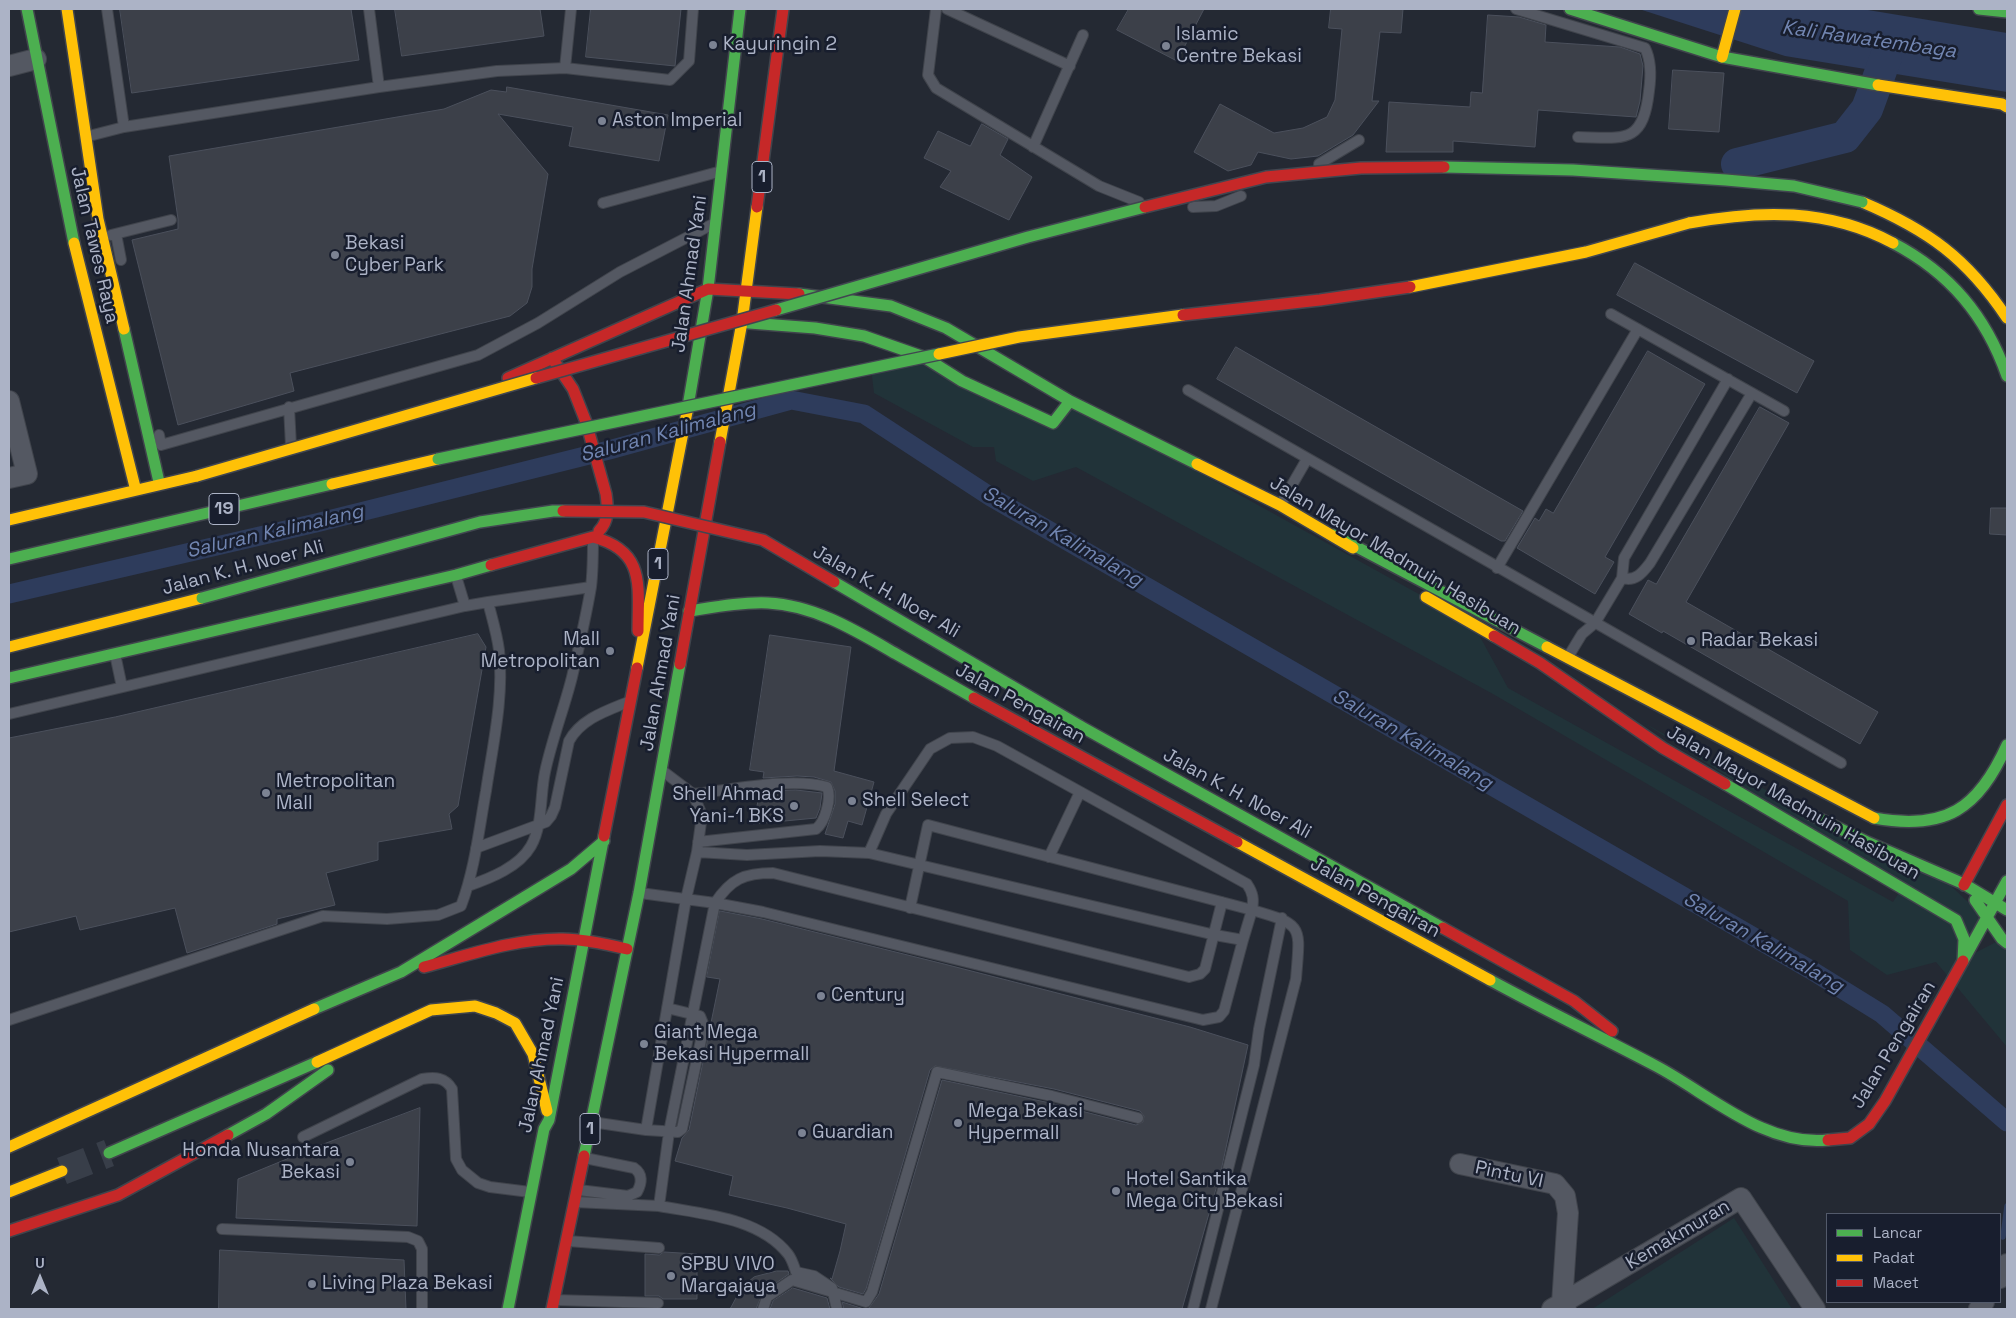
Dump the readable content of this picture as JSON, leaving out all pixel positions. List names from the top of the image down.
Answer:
{
  "streets": {
    "main road": [
      "1",
      "Jalan Tawes Raya",
      "Jalan Ahmad Yani",
      "19",
      "Jalan Mayor Madmuin Hasibuan",
      "Jalan K. H. Noer Ali",
      "Jalan Pengairan"
    ],
    "street": ["Pintu VI", "Kemakmuran"]
  },
  "crossings": [
    ["Jalan Ahmad Yani", "Jalan Mayor Madmuin Hasibuan"],
    ["Jalan Ahmad Yani", "Jalan Pengairan"],
    ["Jalan Mayor Madmuin Hasibuan", "Jalan Pengairan"],
    ["Jalan K. H. Noer Ali", "Jalan Pengairan"],
    ["Pintu VI", "Kemakmuran"]
  ],
  "water": ["Kali Rawatembaga", "Saluran Kalimalang"],
  "places": [
    "Kayuringin 2",
    "Islamic Centre Bekasi",
    "Aston Imperial",
    "Bekasi Cyber Park",
    "Radar Bekasi",
    "Mall Metropolitan",
    "Metropolitan Mall",
    "Shell Select",
    "Shell Ahmad Yani-1 BKS",
    "Century",
    "Giant Mega Bekasi Hypermall",
    "Mega Bekasi Hypermall",
    "Guardian",
    "Honda Nusantara Bekasi",
    "Hotel Santika Mega City Bekasi",
    "SPBU VIVO Margajaya",
    "Living Plaza Bekasi"
  ],
  "legend": ["Lancar", "Padat", "Macet"],
  "north": "top"
}
